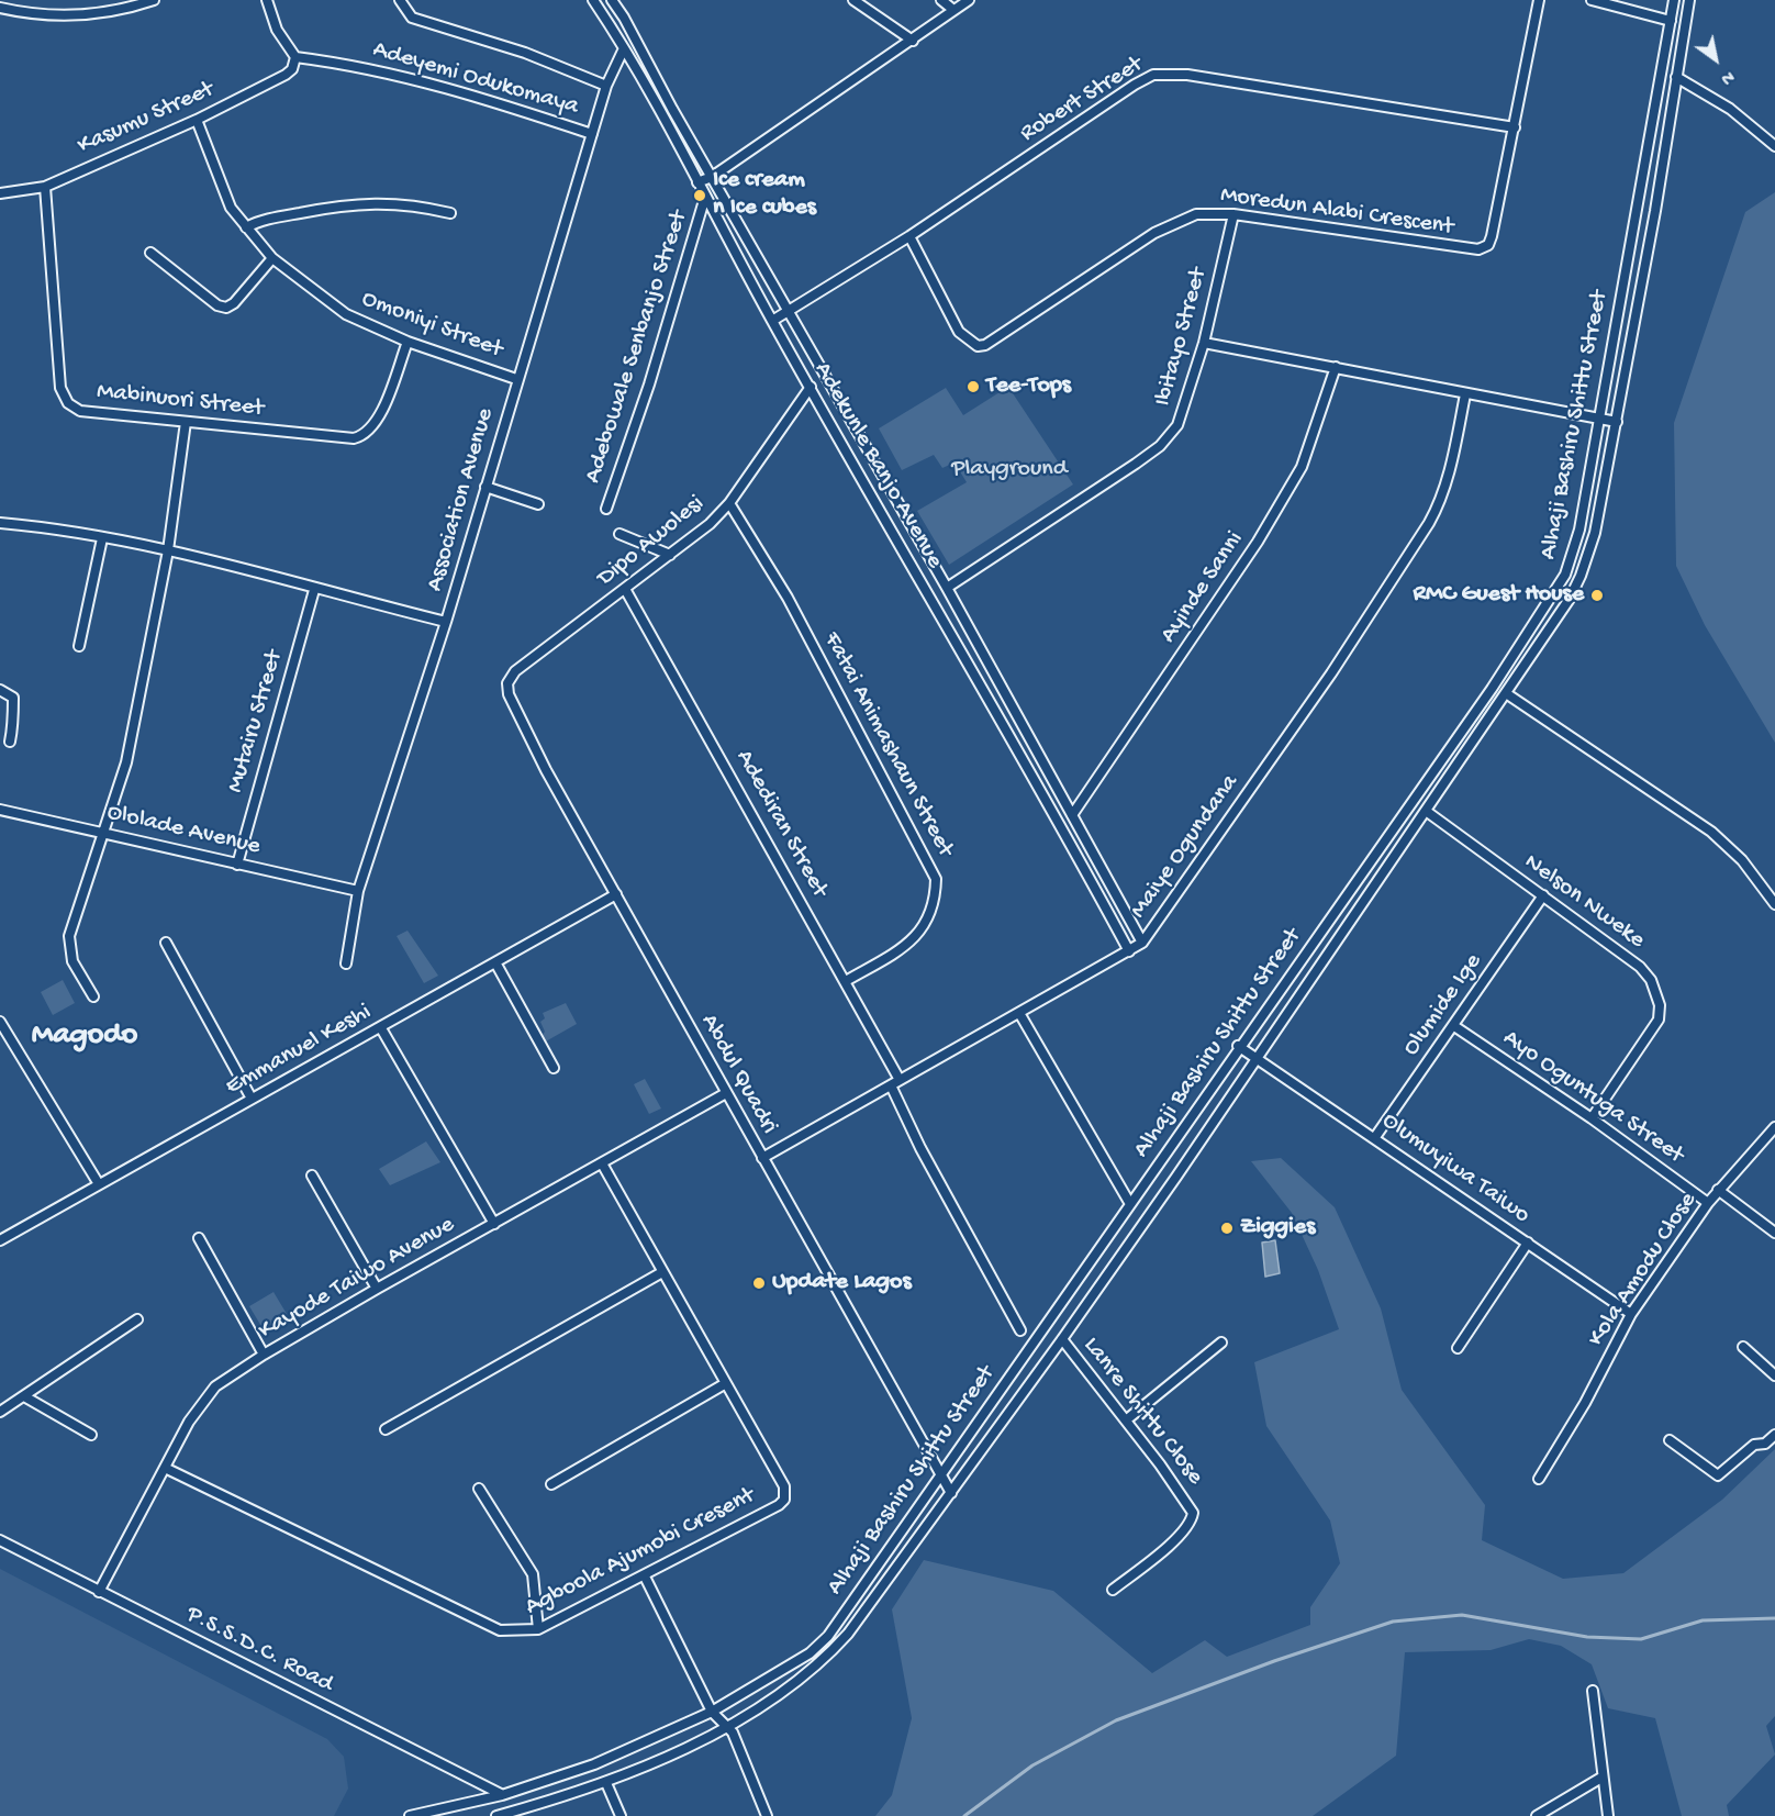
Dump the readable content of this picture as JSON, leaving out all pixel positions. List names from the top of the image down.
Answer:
{
  "streets": {
    "street": [
      "Adeyemi Odukomaya",
      "Robert Street",
      "Kasumu Street",
      "Moredun Alabi Crescent",
      "Omoniyi Street",
      "Ibitayo Street",
      "Adebowale Senbanjo Street",
      "Mabinuori Street",
      "Alhaji Bashiru Shittu Street",
      "Adekunle Banjo Avenue",
      "Association Avenue",
      "Dipo Awolesi",
      "Ayinde Sanni",
      "Mutairu Street",
      "Fatai Animashaun Street",
      "Adediran Street",
      "Ololade Avenue",
      "Maiye Ogundana",
      "Nelson Nweke",
      "Olumide Ige",
      "Emmanuel Keshi",
      "Abdul Quadri",
      "Ayo Oguntuga Street",
      "Olumuyiwa Taiwo",
      "Kola Amodu Close",
      "Kayode Taiwo Avenue",
      "Lanre Shittu Close",
      "Agboola Ajumobi Cresent",
      "P.S.S.D.C. Road"
    ]
  },
  "crossings": [
    ["Adeyemi Odukomaya", "Kasumu Street"],
    ["Adeyemi Odukomaya", "Association Avenue"],
    ["Robert Street", "Moredun Alabi Crescent"],
    ["Robert Street", "Adekunle Banjo Avenue"],
    ["Kasumu Street", "Omoniyi Street"],
    ["Kasumu Street", "Mabinuori Street"],
    ["Moredun Alabi Crescent", "Ibitayo Street"],
    ["Omoniyi Street", "Mabinuori Street"],
    ["Omoniyi Street", "Association Avenue"],
    ["Ibitayo Street", "Adekunle Banjo Avenue"],
    ["Adebowale Senbanjo Street", "Adekunle Banjo Avenue"],
    ["Alhaji Bashiru Shittu Street", "Nelson Nweke"],
    ["Alhaji Bashiru Shittu Street", "Abdul Quadri"],
    ["Alhaji Bashiru Shittu Street", "Olumuyiwa Taiwo"],
    ["Alhaji Bashiru Shittu Street", "Lanre Shittu Close"],
    ["Alhaji Bashiru Shittu Street", "P.S.S.D.C. Road"],
    ["Adekunle Banjo Avenue", "Association Avenue"],
    ["Adekunle Banjo Avenue", "Dipo Awolesi"],
    ["Adekunle Banjo Avenue", "Ayinde Sanni"],
    ["Adekunle Banjo Avenue", "Maiye Ogundana"],
    ["Association Avenue", "Ololade Avenue"],
    ["Dipo Awolesi", "Fatai Animashaun Street"],
    ["Dipo Awolesi", "Adediran Street"],
    ["Dipo Awolesi", "Abdul Quadri"],
    ["Mutairu Street", "Ololade Avenue"],
    ["Fatai Animashaun Street", "Adediran Street"],
    ["Adediran Street", "Maiye Ogundana"],
    ["Maiye Ogundana", "Abdul Quadri"],
    ["Nelson Nweke", "Olumide Ige"],
    ["Nelson Nweke", "Ayo Oguntuga Street"],
    ["Olumide Ige", "Ayo Oguntuga Street"],
    ["Olumide Ige", "Olumuyiwa Taiwo"],
    ["Emmanuel Keshi", "Abdul Quadri"],
    ["Abdul Quadri", "Kayode Taiwo Avenue"],
    ["Ayo Oguntuga Street", "Kola Amodu Close"],
    ["Olumuyiwa Taiwo", "Kola Amodu Close"],
    ["Kayode Taiwo Avenue", "Agboola Ajumobi Cresent"],
    ["Kayode Taiwo Avenue", "P.S.S.D.C. Road"]
  ],
  "districts": ["Magodo"],
  "parks": ["Playground"],
  "places": [
    "Ice cream n Ice cubes",
    "Tee-Tops",
    "RMC Guest House",
    "Ziggies",
    "Update Lagos"
  ],
  "north": "bottom right"
}
